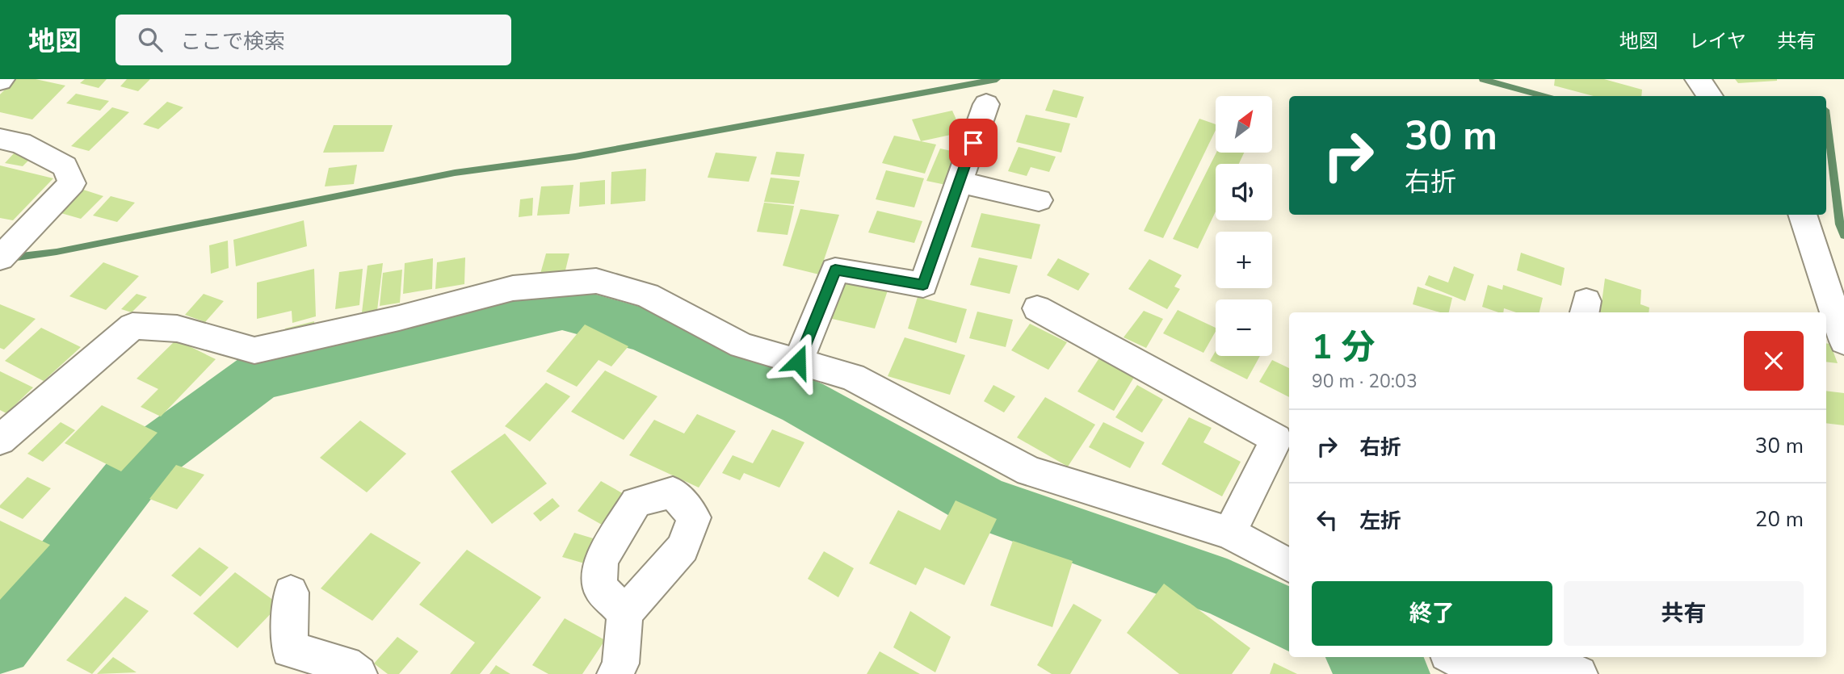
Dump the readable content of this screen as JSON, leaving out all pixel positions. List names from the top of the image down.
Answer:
{
  "north": "top right",
  "page": {
    "header": "地図",
    "search": "ここで検索",
    "nav": ["地図", "レイヤ", "共有"],
    "map_buttons": ["+", "−"],
    "turn": ["30 m", "右折"],
    "heading": ["1 分", "90 m · 20:03"],
    "list": [
      {
        "name": "右折",
        "value": "30 m"
      },
      {
        "name": "左折",
        "value": "20 m"
      }
    ],
    "buttons": ["終了", "共有"]
  }
}
